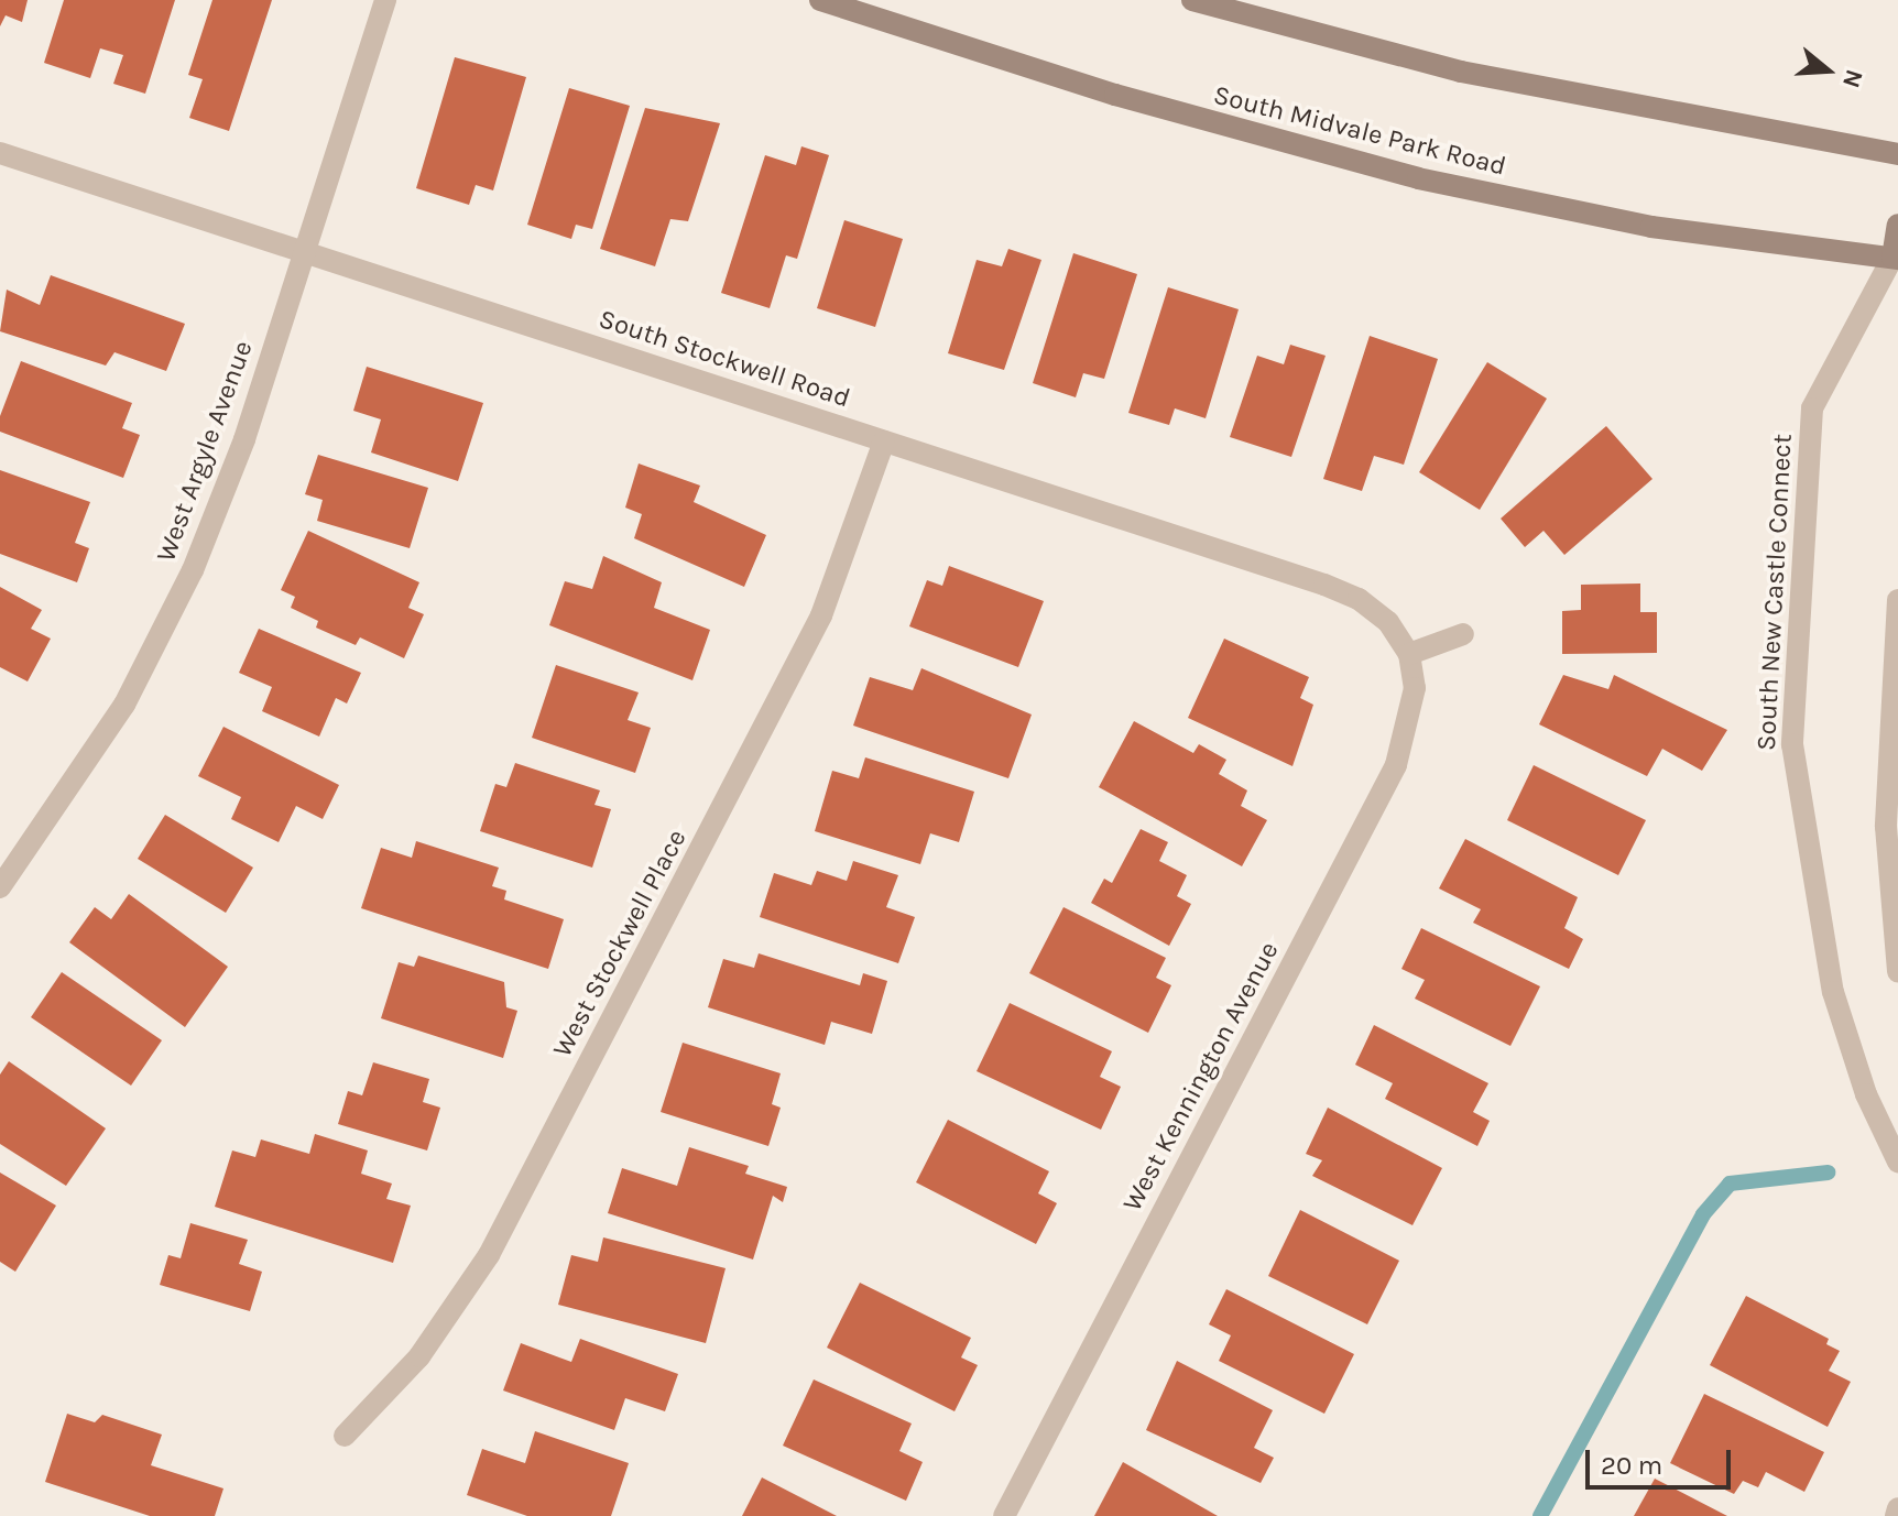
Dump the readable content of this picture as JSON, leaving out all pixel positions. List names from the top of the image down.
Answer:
{
  "streets": {
    "main road": ["South Midvale Park Road"],
    "street": [
      "South Stockwell Road",
      "West Argyle Avenue",
      "South New Castle Connect",
      "West Stockwell Place",
      "West Kennington Avenue"
    ]
  },
  "crossings": [
    ["South Midvale Park Road", "South New Castle Connect"],
    ["South Stockwell Road", "West Argyle Avenue"],
    ["South Stockwell Road", "West Stockwell Place"],
    ["South Stockwell Road", "West Kennington Avenue"]
  ],
  "scale_bar": "20 m",
  "north": "right"
}
